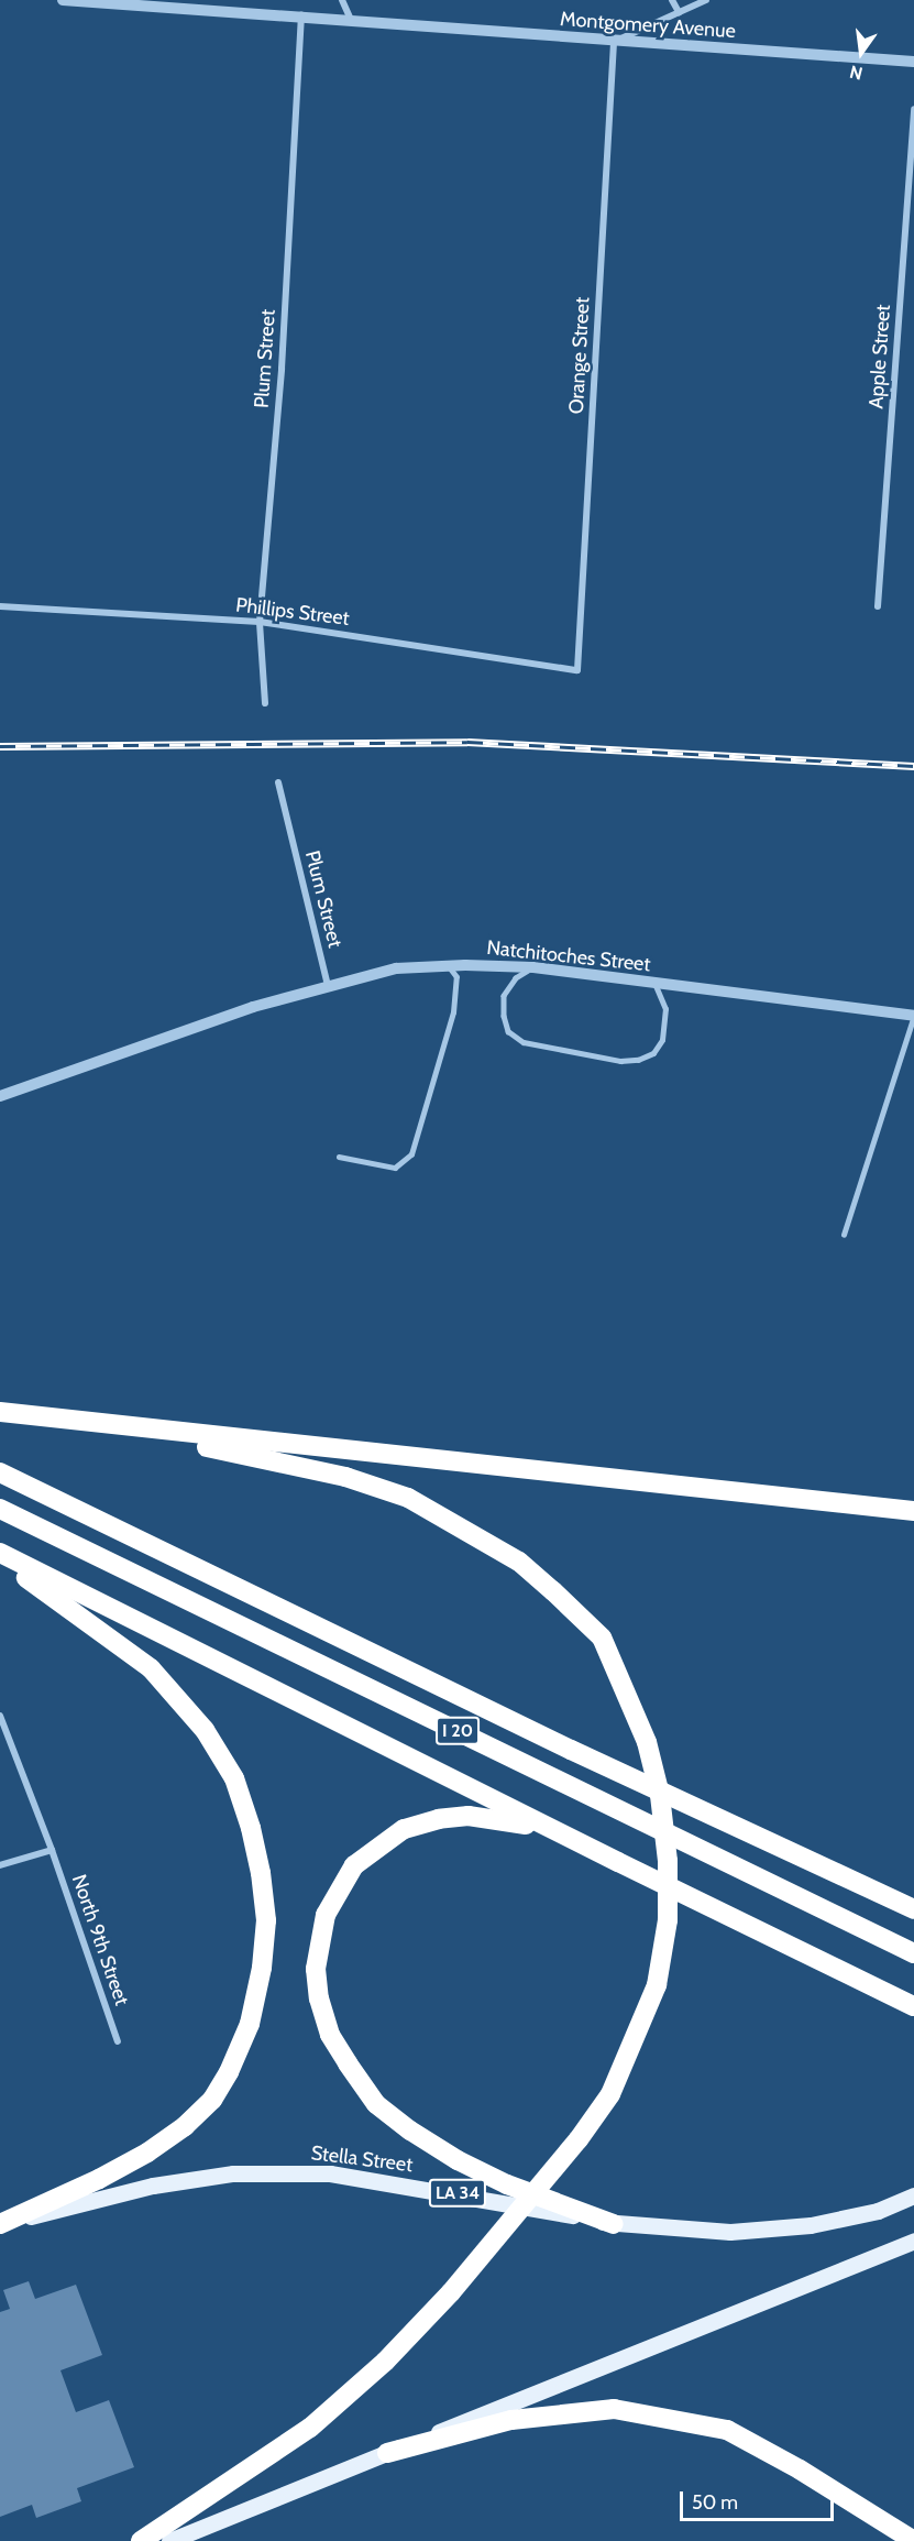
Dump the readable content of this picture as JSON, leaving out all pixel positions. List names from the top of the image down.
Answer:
{
  "streets": {
    "highway": ["I 20"],
    "main road": ["Stella Street", "LA 34"],
    "street": [
      "Montgomery Avenue",
      "Orange Street",
      "Apple Street",
      "Plum Street",
      "Phillips Street",
      "Natchitoches Street",
      "North 9th Street"
    ]
  },
  "crossings": [
    ["Montgomery Avenue", "Orange Street"],
    ["Montgomery Avenue", "Plum Street"],
    ["Orange Street", "Phillips Street"],
    ["Plum Street", "Phillips Street"],
    ["Plum Street", "Natchitoches Street"]
  ],
  "scale_bar": "50 m",
  "north": "bottom"
}
